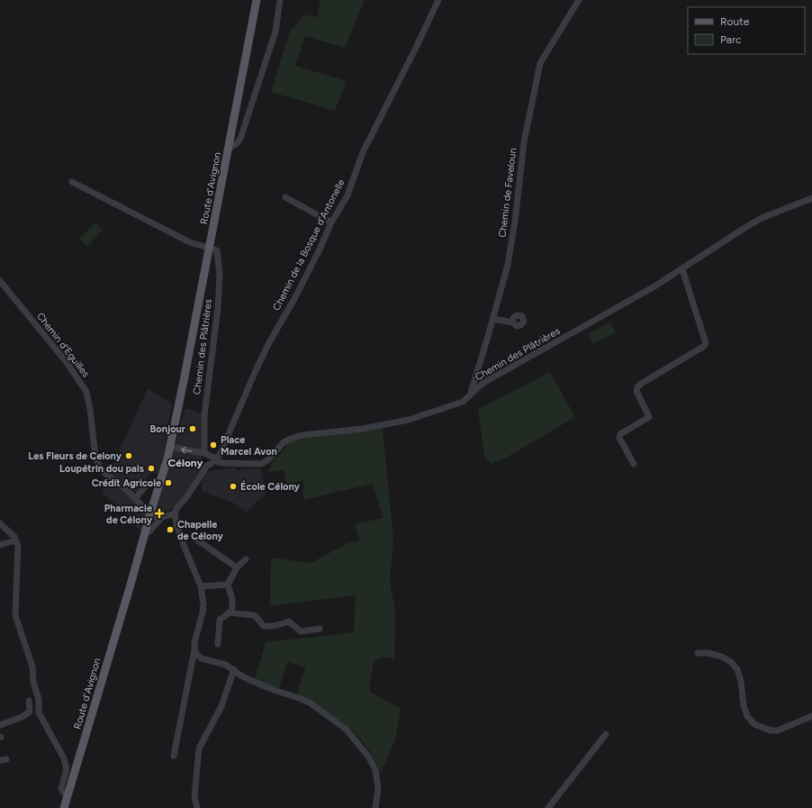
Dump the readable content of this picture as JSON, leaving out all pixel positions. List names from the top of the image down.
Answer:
{
  "streets": {
    "main road": ["Route d'Avignon"],
    "street": [
      "Chemin de Faveloun",
      "Chemin de la Bosque d'Antonelle",
      "Chemin d'Eguilles",
      "Chemin des Plâtrières"
    ]
  },
  "crossings": [
    ["Route d'Avignon", "Chemin d'Eguilles"],
    ["Route d'Avignon", "Chemin des Plâtrières"],
    ["Chemin de Faveloun", "Chemin des Plâtrières"],
    ["Chemin de la Bosque d'Antonelle", "Chemin des Plâtrières"]
  ],
  "districts": ["Célony"],
  "places": {
    "other": [
      "Bonjour",
      "Place Marcel Avon",
      "Les Fleurs de Celony",
      "Loupétrin dou paìs",
      "Crédit Agricole",
      "École Célony",
      "Chapelle de Célony"
    ],
    "health": ["Pharmacie de Célony"]
  },
  "legend": ["Route", "Parc"]
}
